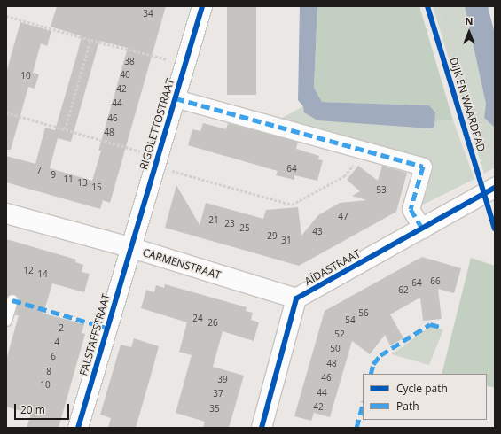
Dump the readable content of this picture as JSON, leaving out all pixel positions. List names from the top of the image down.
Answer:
{
  "streets": {
    "street": [
      "RIGOLETTOSTRAAT",
      "CARMENSTRAAT",
      "AÏDASTRAAT",
      "FALSTAFFSTRAAT"
    ],
    "cycle path": ["DIJK EN WAARDPAD"]
  },
  "crossings": [
    ["RIGOLETTOSTRAAT", "CARMENSTRAAT"],
    ["RIGOLETTOSTRAAT", "AÏDASTRAAT"],
    ["RIGOLETTOSTRAAT", "FALSTAFFSTRAAT"],
    ["CARMENSTRAAT", "AÏDASTRAAT"],
    ["CARMENSTRAAT", "FALSTAFFSTRAAT"]
  ],
  "house_numbers": [
    "34",
    "38",
    "40",
    "10",
    "42",
    "44",
    "46",
    "48",
    "64",
    "7",
    "9",
    "11",
    "13",
    "15",
    "53",
    "47",
    "21",
    "23",
    "25",
    "43",
    "29",
    "31",
    "12",
    "14",
    "66",
    "64",
    "62",
    "56",
    "24",
    "54",
    "26",
    "2",
    "52",
    "4",
    "50",
    "6",
    "48",
    "8",
    "46",
    "39",
    "10",
    "44",
    "37",
    "42",
    "35"
  ],
  "legend": ["Cycle path", "Path"],
  "scale_bar": "20 m",
  "north": "top"
}
